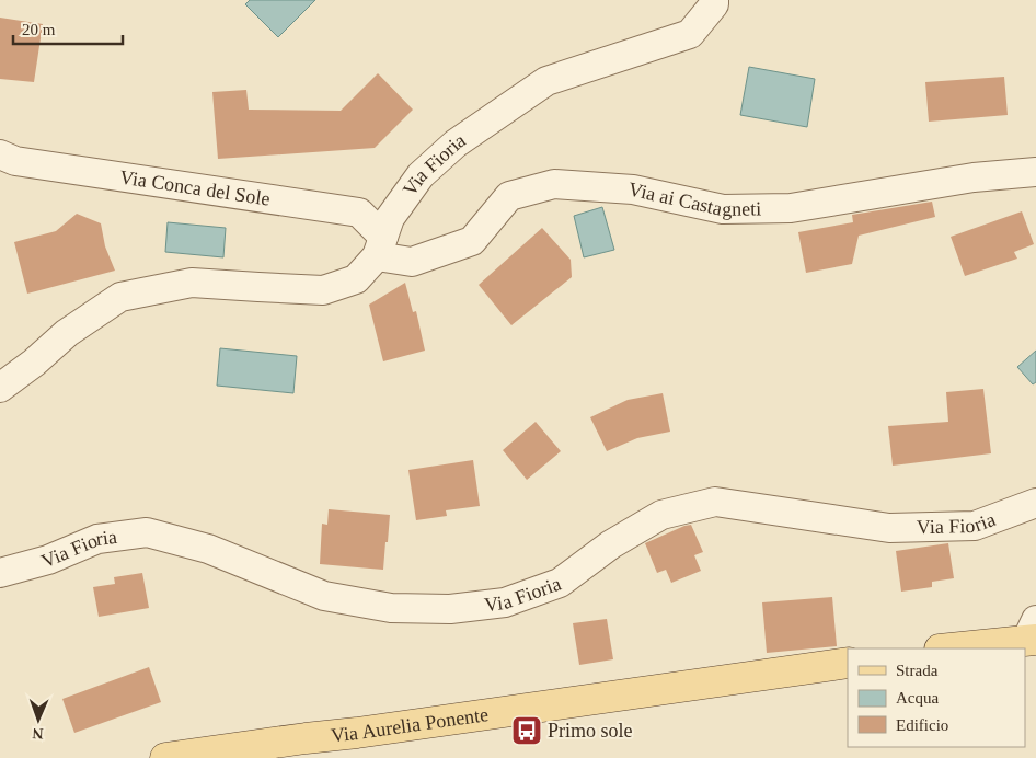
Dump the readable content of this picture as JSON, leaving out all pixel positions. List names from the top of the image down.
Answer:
{
  "streets": {
    "main road": ["Via Aurelia Ponente"],
    "street": ["Via Fioria", "Via Conca del Sole", "Via ai Castagneti"]
  },
  "crossings": [
    ["Via Fioria", "Via Conca del Sole"],
    ["Via Fioria", "Via ai Castagneti"],
    ["Via Conca del Sole", "Via ai Castagneti"]
  ],
  "places": {
    "bus stop": ["Primo sole"]
  },
  "legend": ["Strada", "Acqua", "Edificio"],
  "scale_bar": "20 m",
  "north": "bottom"
}
